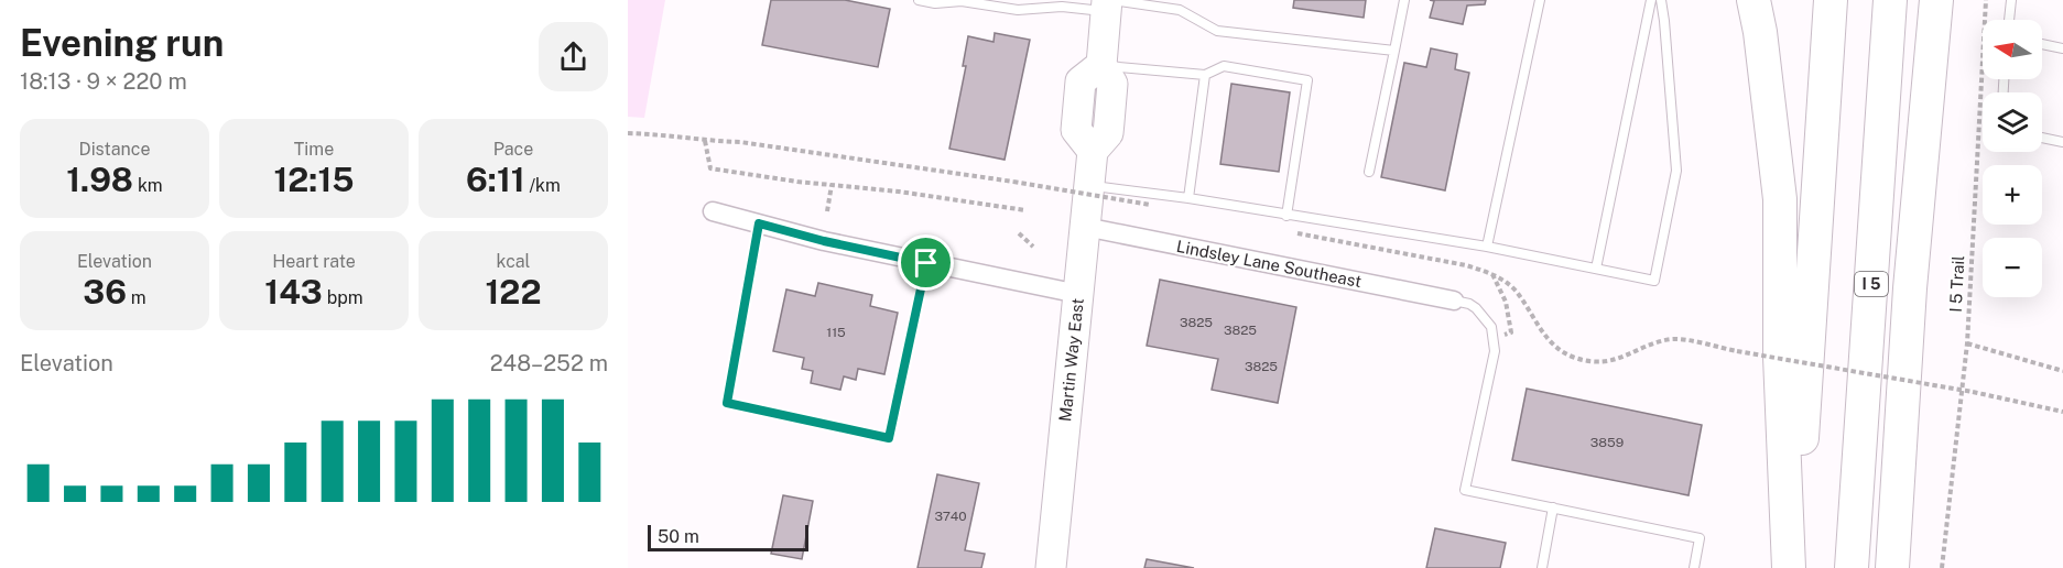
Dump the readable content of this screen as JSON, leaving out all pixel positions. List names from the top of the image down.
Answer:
{
  "streets": {
    "highway": ["I 5"],
    "main road": ["Martin Way East"],
    "street": ["Lindsley Lane Southeast"],
    "path": ["I 5 Trail"]
  },
  "crossings": [
    ["Lindsley Lane Southeast", "Martin Way East"]
  ],
  "house_numbers": [
    "3825",
    "3825",
    "115",
    "3825",
    "3859",
    "3740"
  ],
  "scale_bar": "50 m",
  "north": "left",
  "page": {
    "heading": ["Evening run", "18:13 · 9 × 220 m"],
    "map_buttons": ["+", "−"],
    "stats": [
      ["Distance", "1.98 km"],
      ["Time", "12:15"],
      ["Pace", "6:11 /km"],
      ["Elevation", "36 m"],
      ["Heart rate", "143 bpm"],
      ["kcal", "122"]
    ],
    "chart": ["Elevation", "248–252 m"],
    "scale": "50 m"
  }
}
